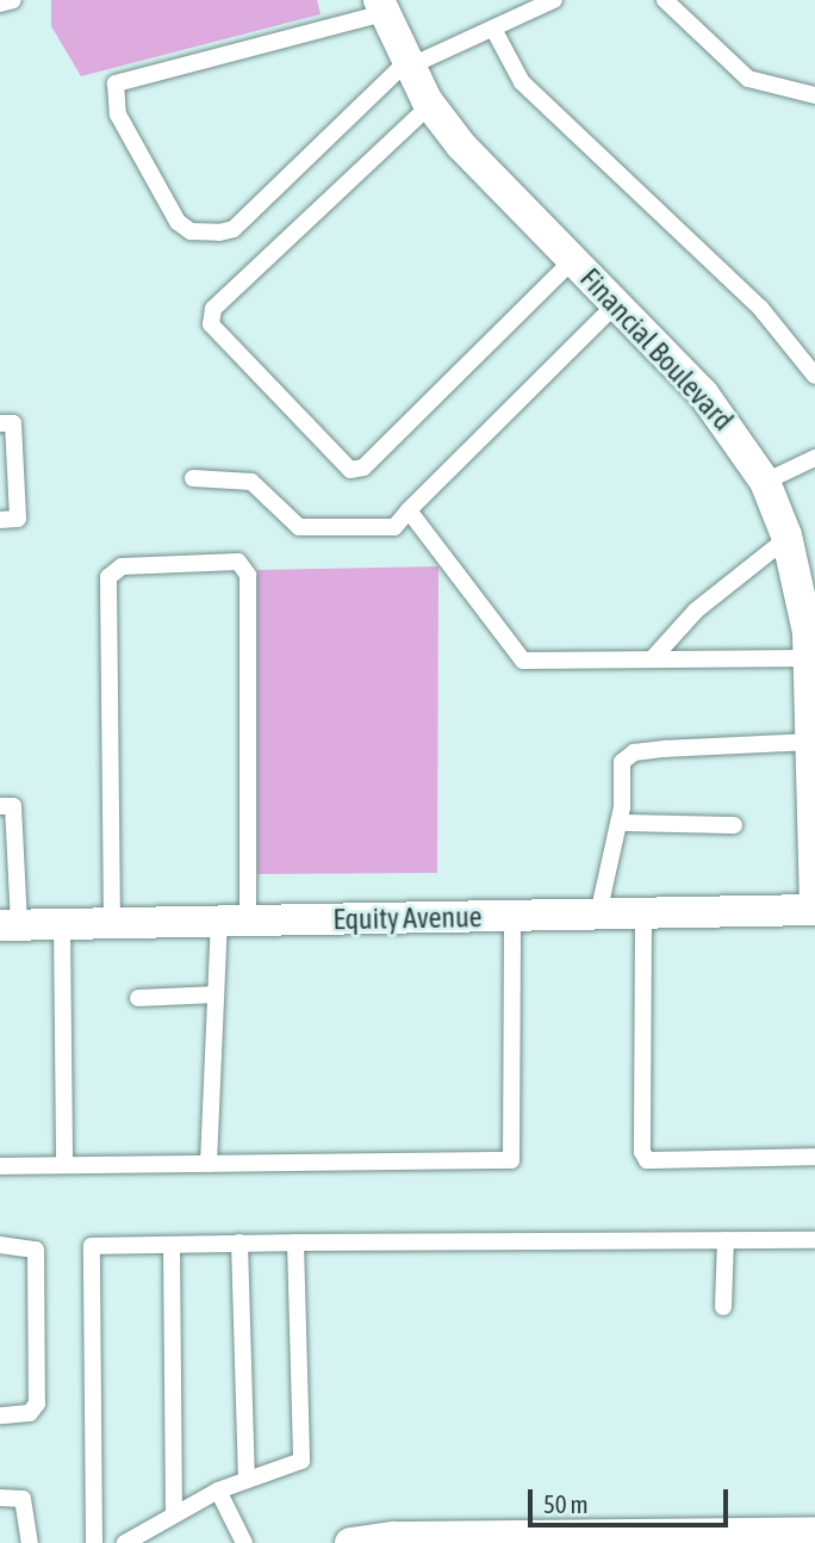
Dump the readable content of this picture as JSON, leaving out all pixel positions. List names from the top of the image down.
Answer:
{
  "streets": {
    "street": ["Financial Boulevard", "Equity Avenue"]
  },
  "crossings": [
    ["Financial Boulevard", "Equity Avenue"]
  ],
  "scale_bar": "50 m"
}
